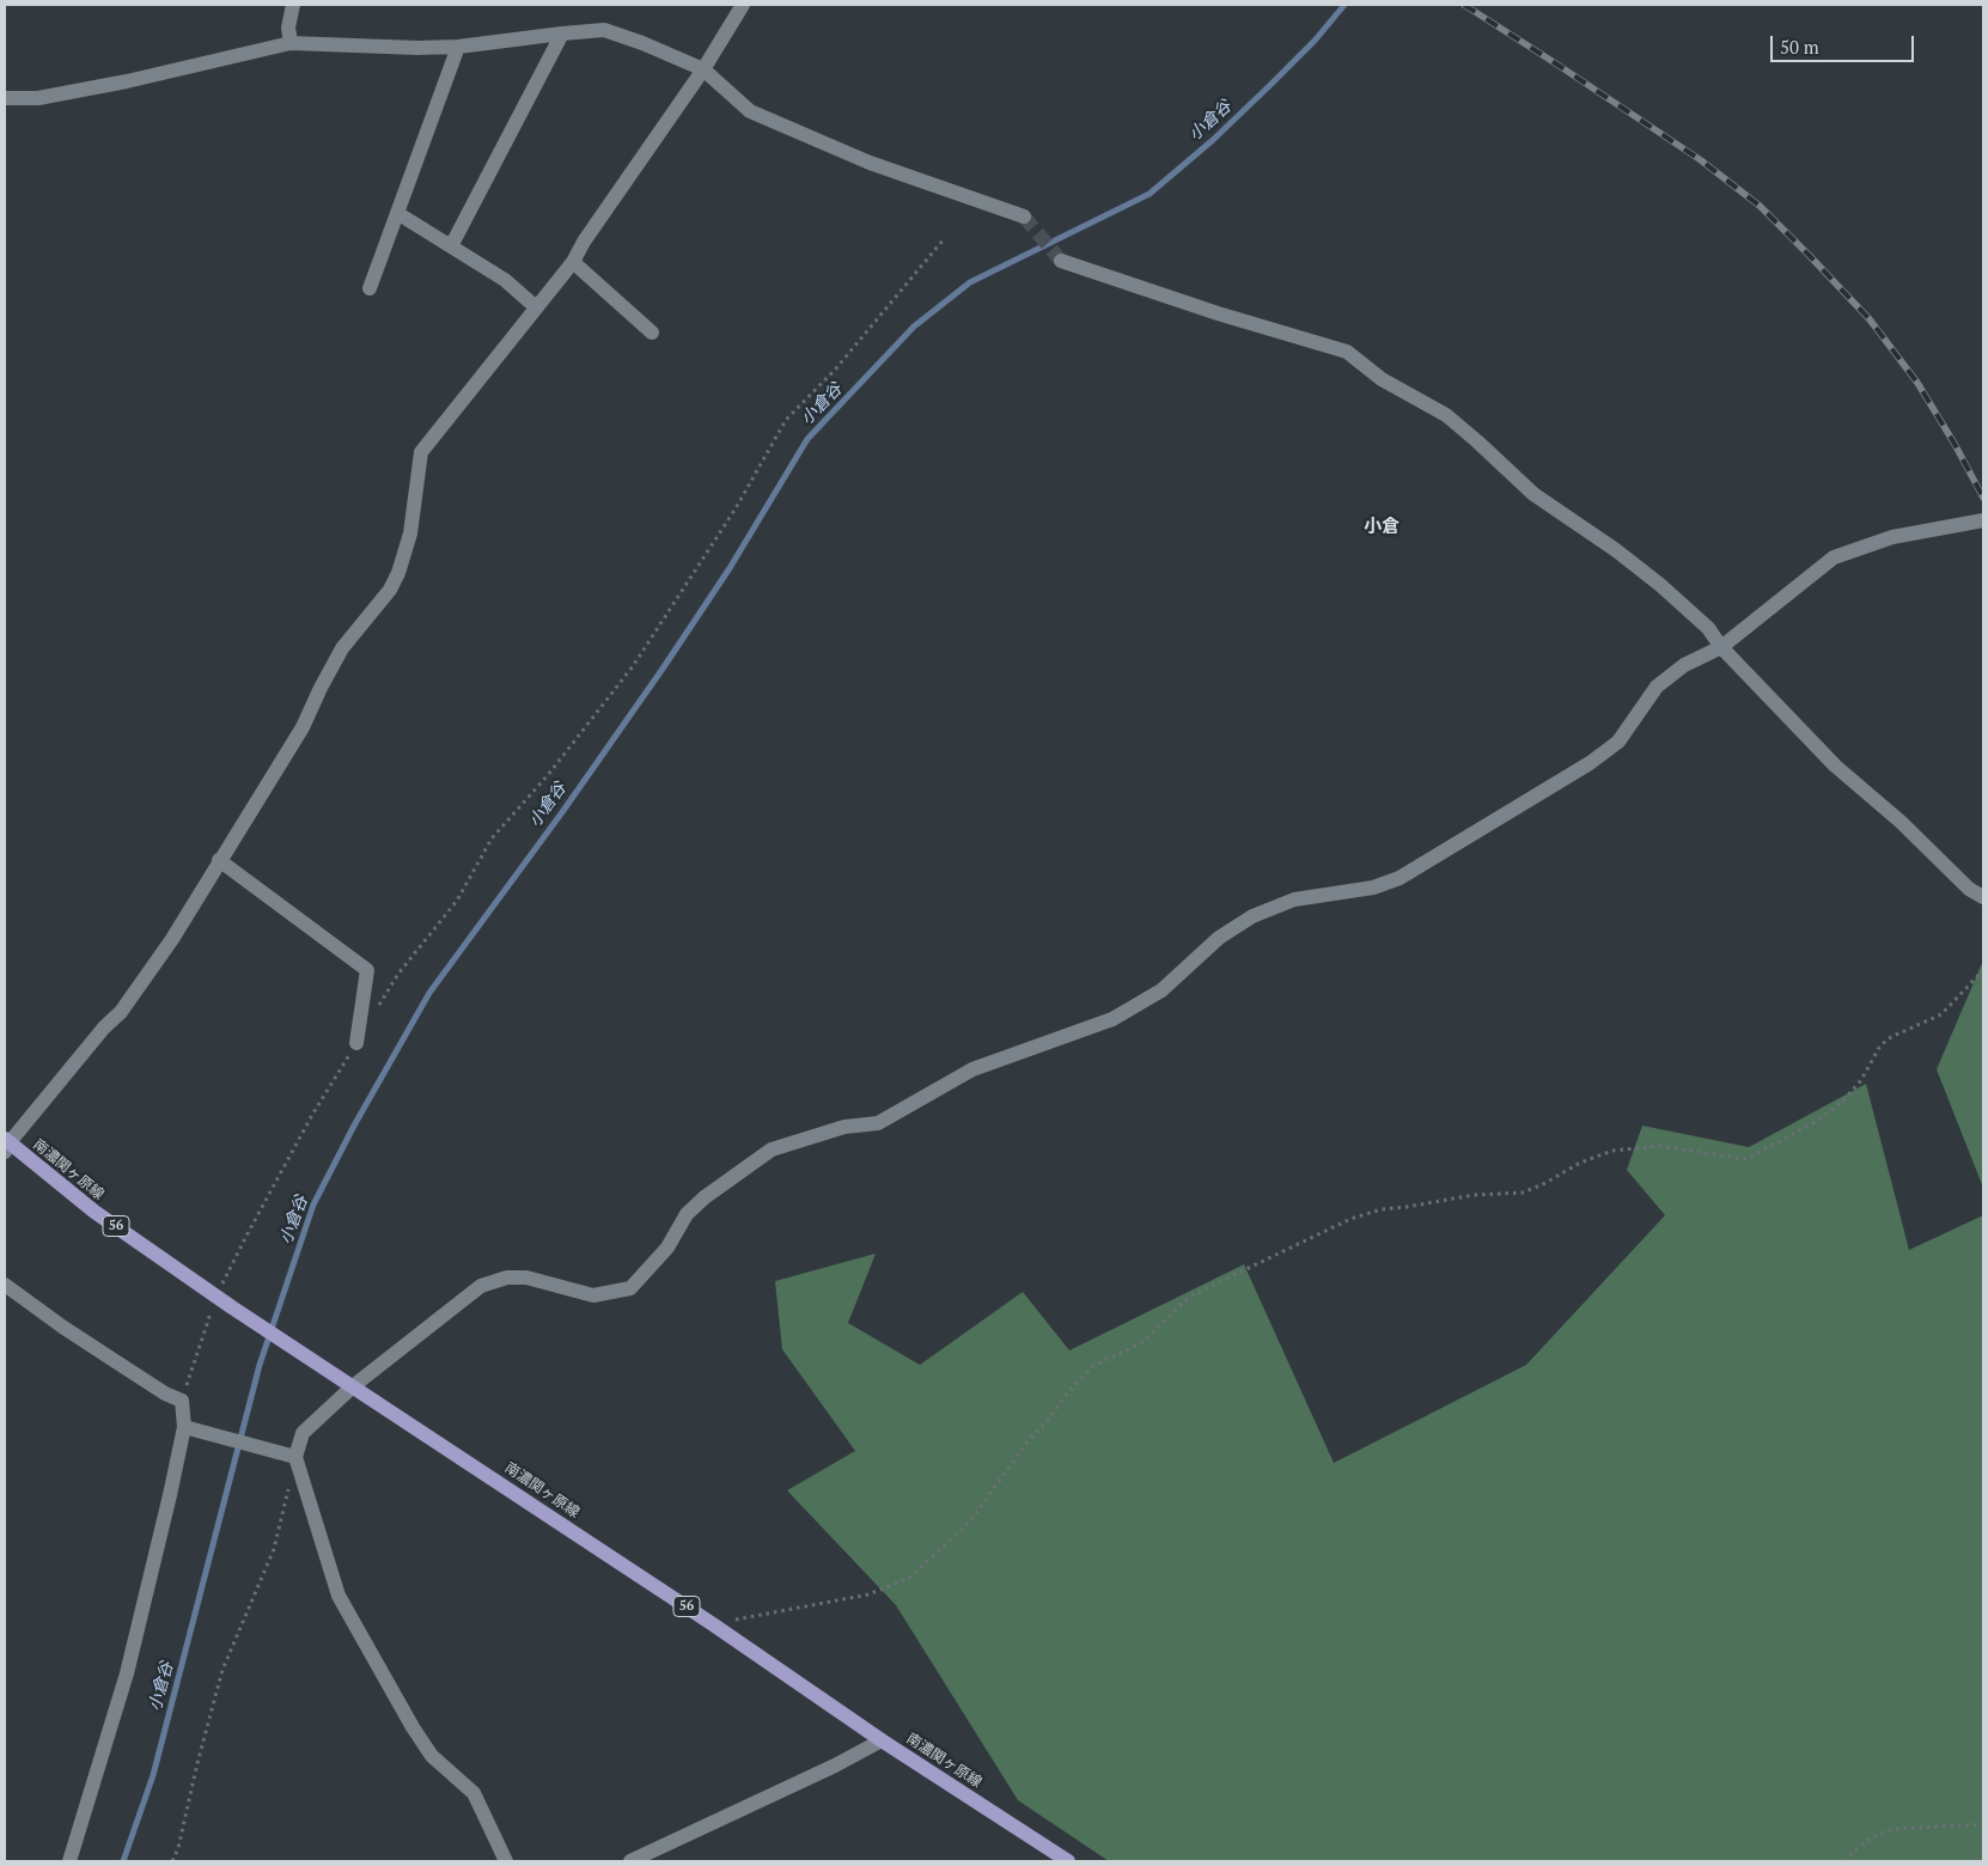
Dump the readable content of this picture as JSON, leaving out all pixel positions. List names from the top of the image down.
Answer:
{
  "streets": {
    "main road": ["南濃関ヶ原線", "56"]
  },
  "districts": ["小倉"],
  "water": ["小倉谷"],
  "scale_bar": "50 m"
}
